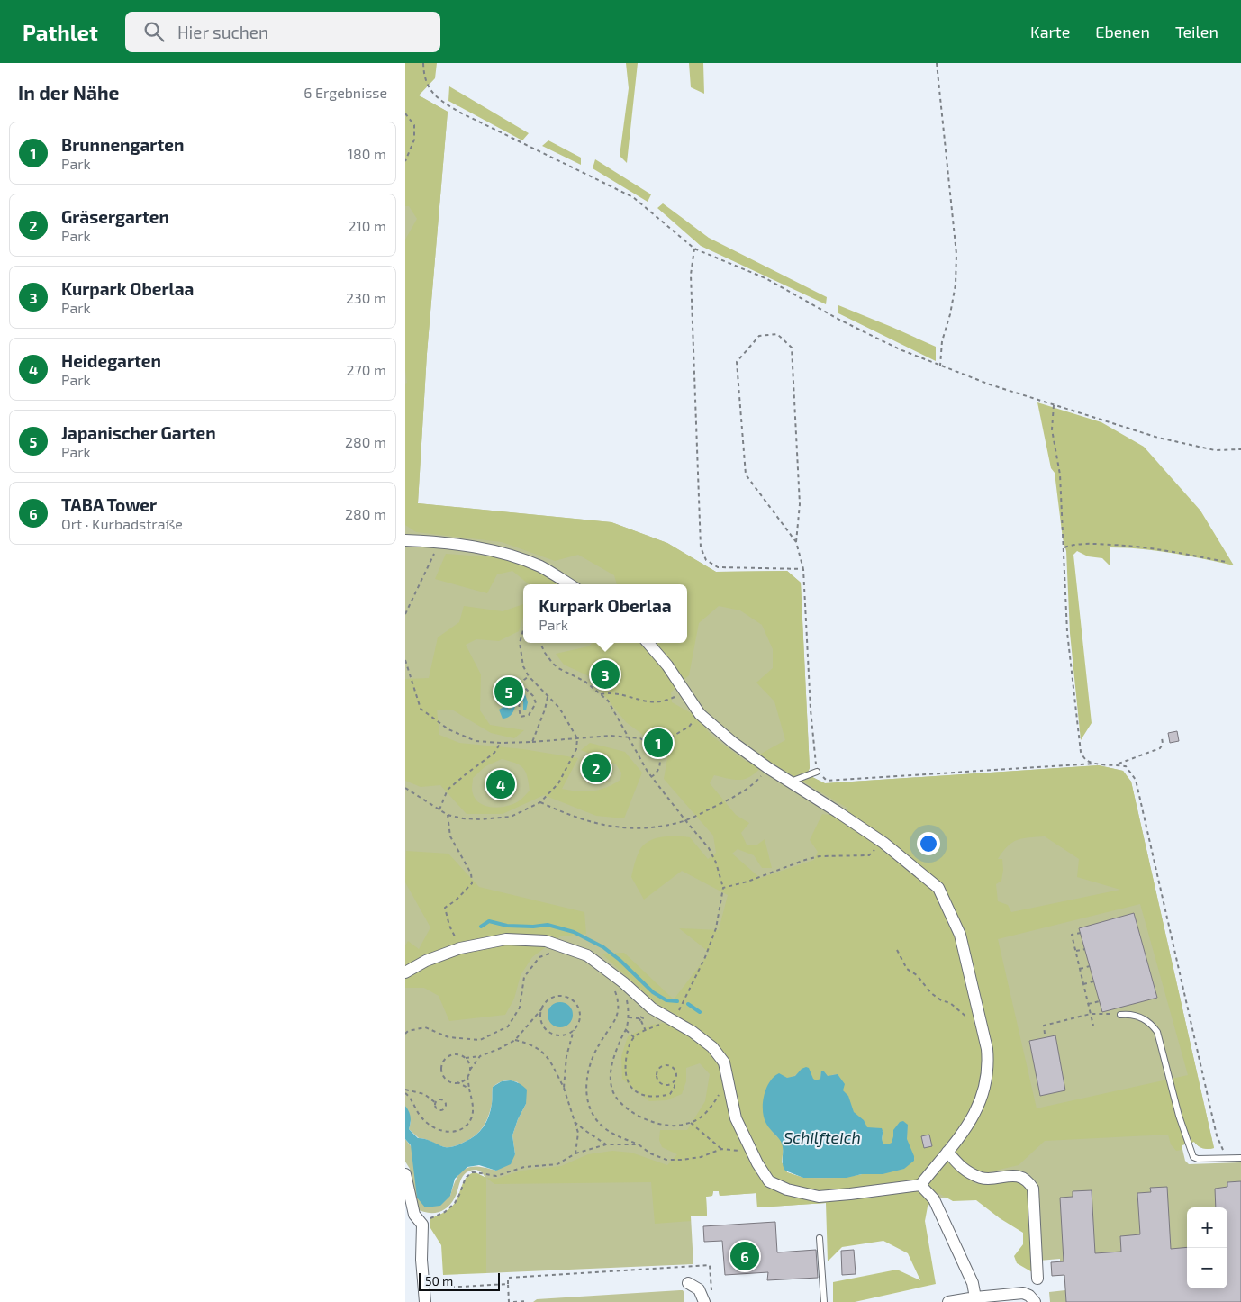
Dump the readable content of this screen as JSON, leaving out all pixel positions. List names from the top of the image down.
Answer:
{
  "water": ["Schilfteich"],
  "scale_bar": "50 m",
  "page": {
    "header": "Pathlet",
    "search": "Hier suchen",
    "nav": ["Karte", "Ebenen", "Teilen"],
    "heading": ["In der Nähe", "6 Ergebnisse"],
    "list": [
      {
        "mark": "1",
        "name": "Brunnengarten",
        "note": "Park",
        "value": "180 m"
      },
      {
        "mark": "2",
        "name": "Gräsergarten",
        "note": "Park",
        "value": "210 m"
      },
      {
        "mark": "3",
        "name": "Kurpark Oberlaa",
        "note": "Park",
        "value": "230 m"
      },
      {
        "mark": "4",
        "name": "Heidegarten",
        "note": "Park",
        "value": "270 m"
      },
      {
        "mark": "5",
        "name": "Japanischer Garten",
        "note": "Park",
        "value": "280 m"
      },
      {
        "mark": "6",
        "name": "TABA Tower",
        "note": "Ort · Kurbadstraße",
        "value": "280 m"
      }
    ],
    "popup": ["Kurpark Oberlaa", "Park"],
    "pins": [
      "3",
      "5",
      "1",
      "2",
      "4",
      "6"
    ],
    "map_buttons": ["+", "−"],
    "scale": "50 m"
  }
}
